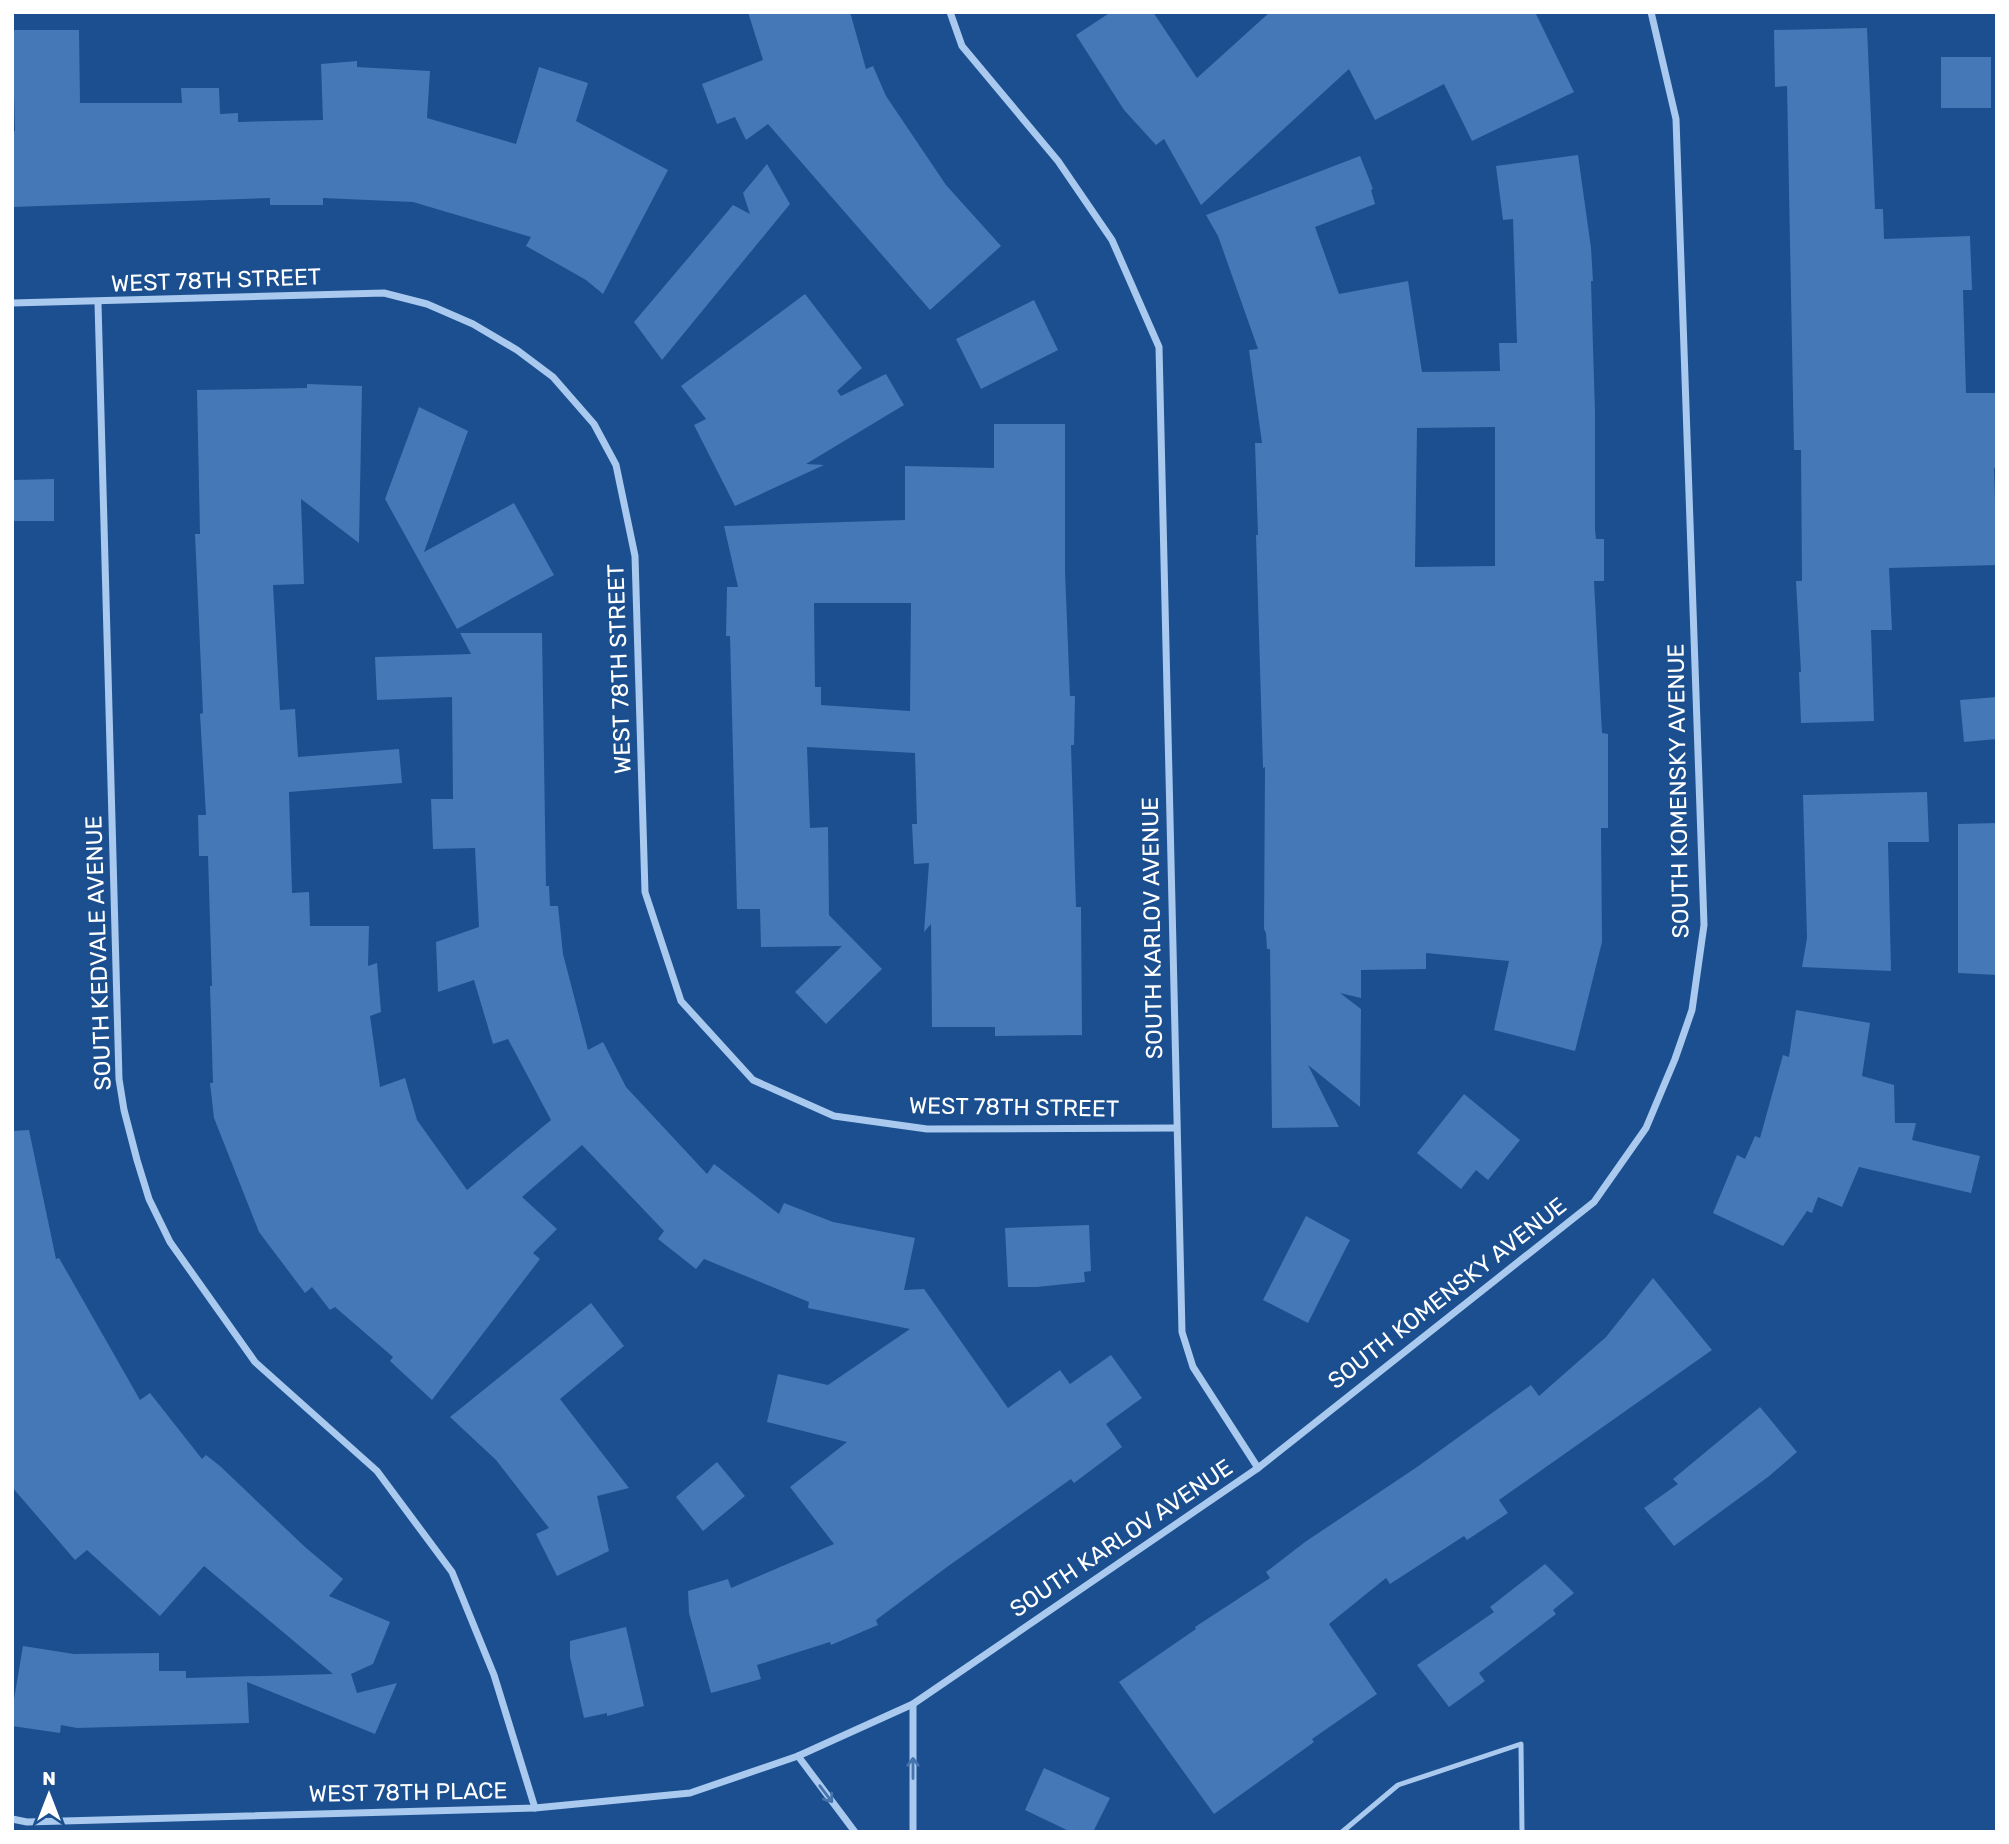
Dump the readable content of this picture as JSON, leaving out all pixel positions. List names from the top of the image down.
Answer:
{
  "streets": {
    "street": [
      "WEST 78TH STREET",
      "SOUTH KOMENSKY AVENUE",
      "SOUTH KARLOV AVENUE",
      "SOUTH KEDVALE AVENUE",
      "WEST 78TH PLACE"
    ]
  },
  "crossings": [
    ["WEST 78TH STREET", "SOUTH KARLOV AVENUE"],
    ["WEST 78TH STREET", "SOUTH KEDVALE AVENUE"],
    ["SOUTH KOMENSKY AVENUE", "SOUTH KARLOV AVENUE"],
    ["SOUTH KARLOV AVENUE", "WEST 78TH PLACE"],
    ["SOUTH KEDVALE AVENUE", "WEST 78TH PLACE"]
  ],
  "north": "top"
}
